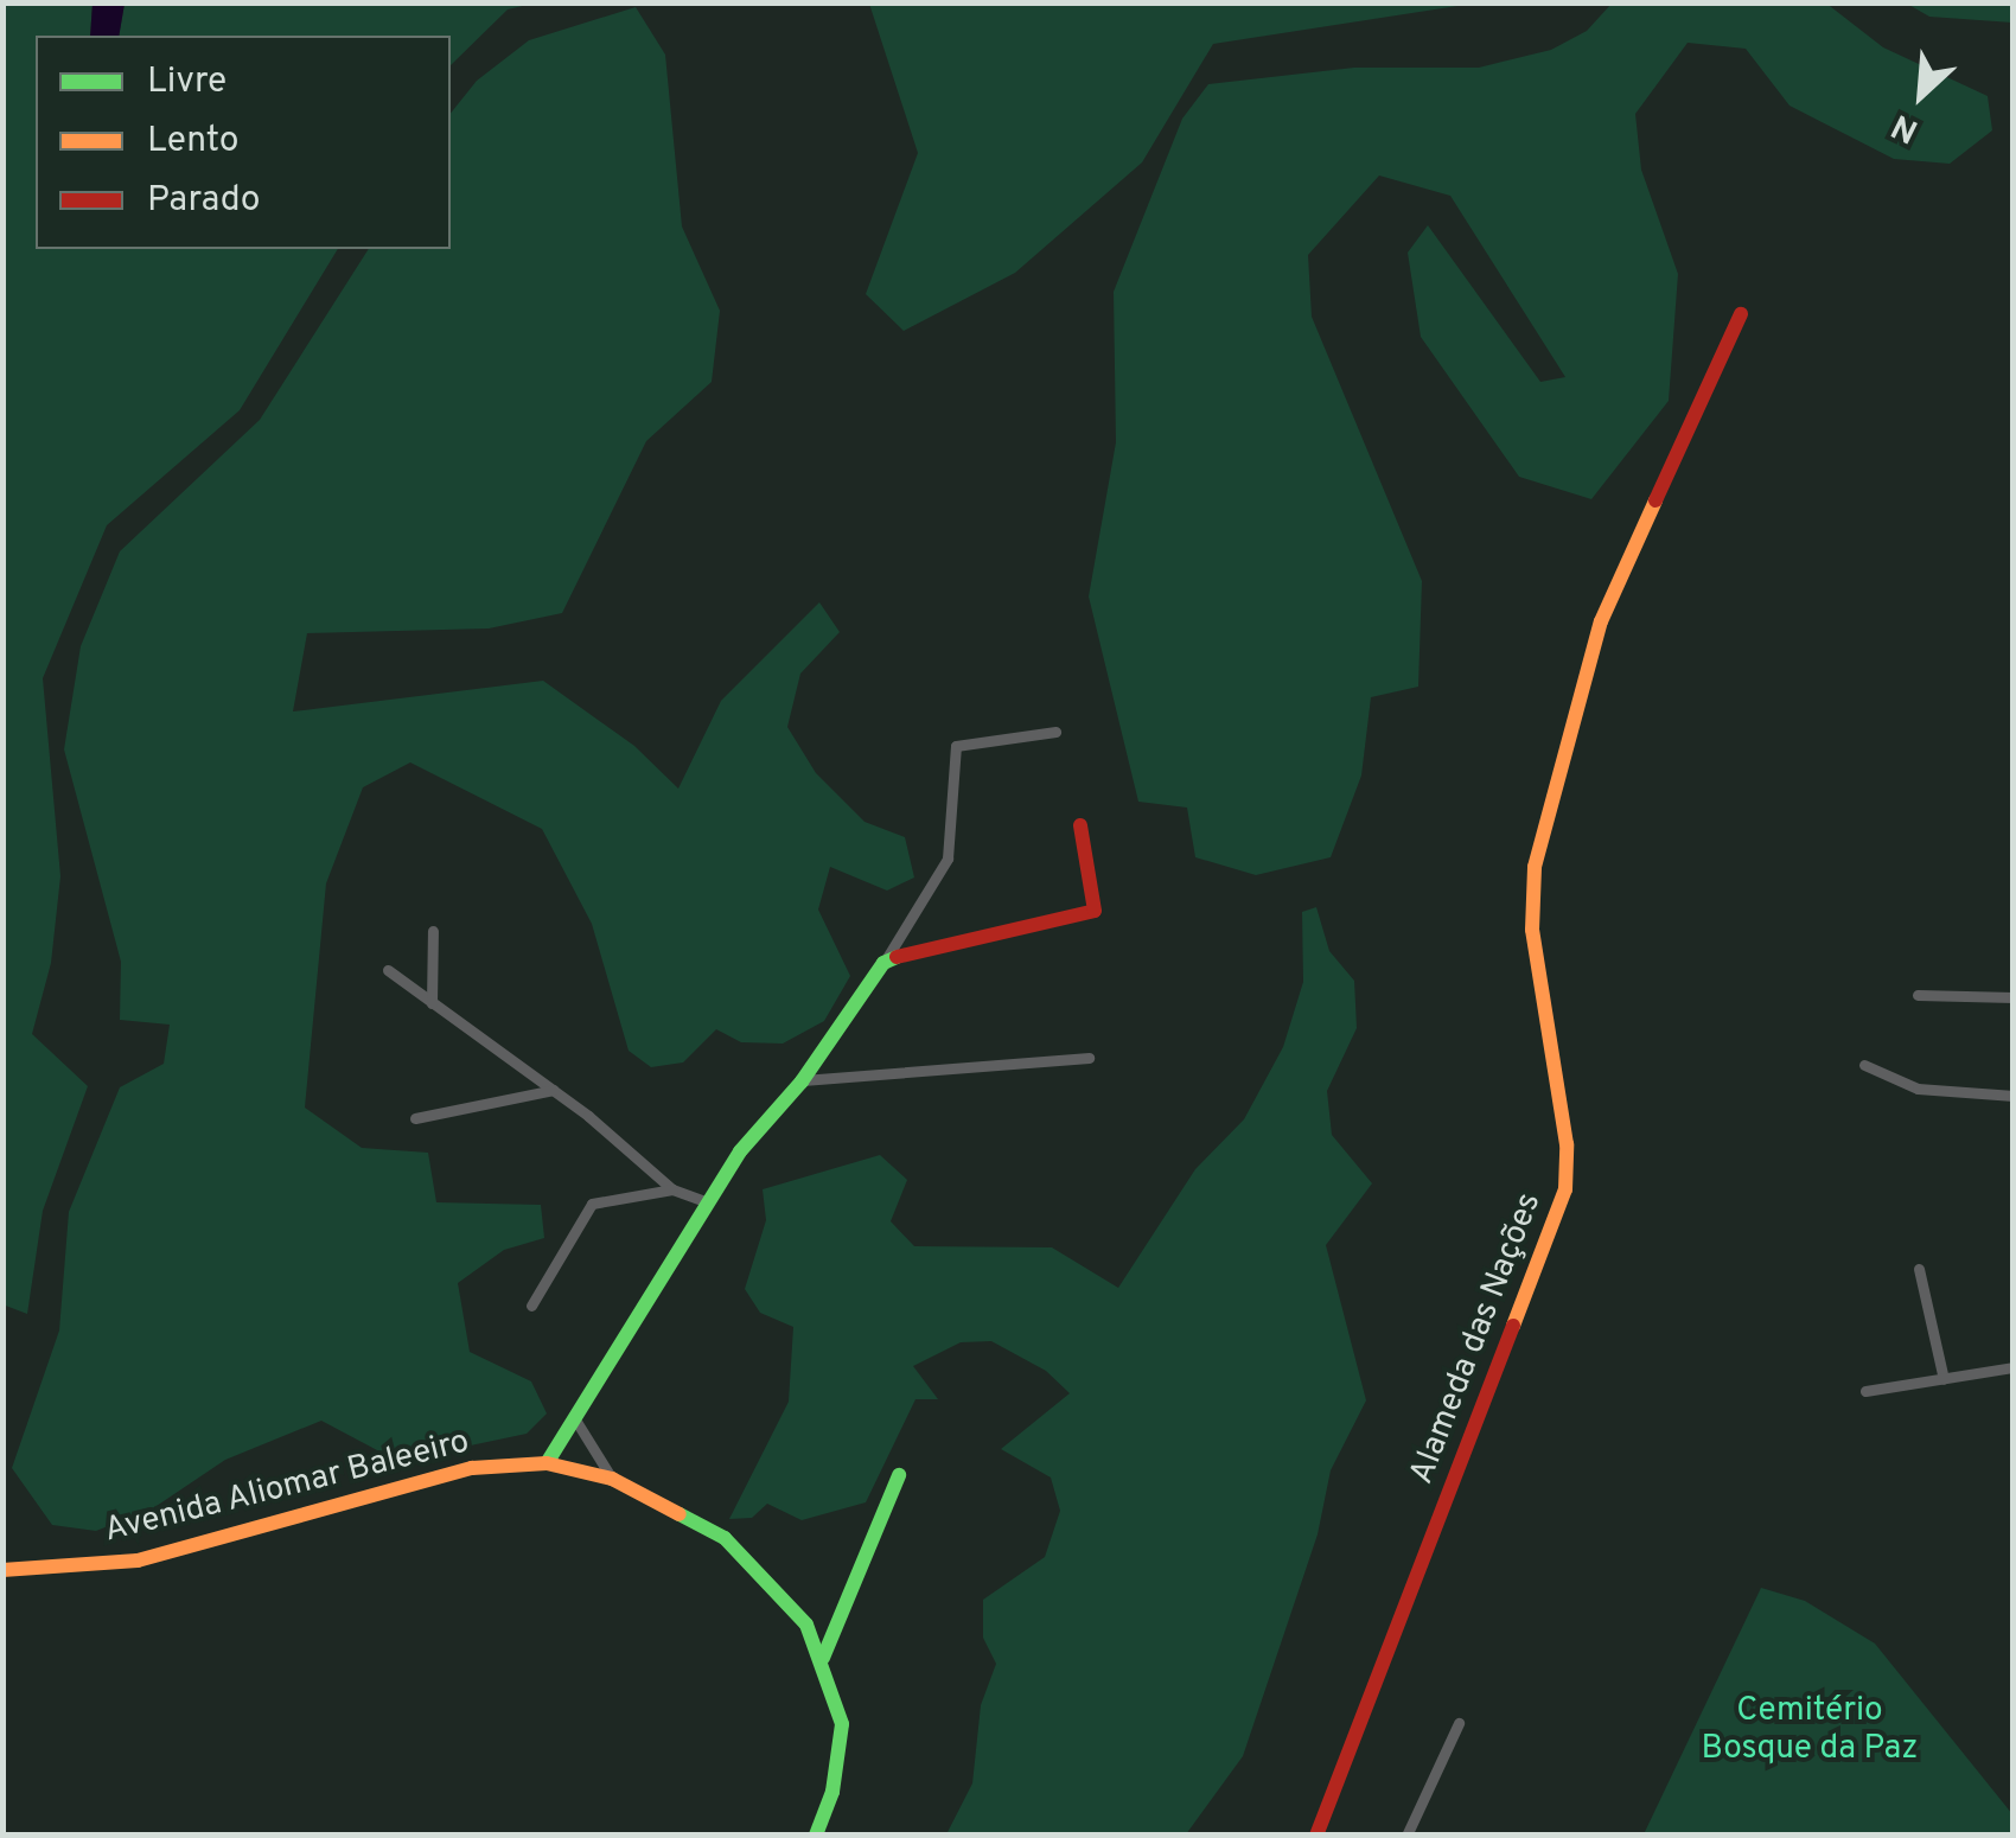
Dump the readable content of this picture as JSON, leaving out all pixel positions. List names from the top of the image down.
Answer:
{
  "streets": {
    "street": ["Alameda das Nações", "Avenida Aliomar Baleeiro"]
  },
  "parks": ["Cemitério Bosque da Paz"],
  "legend": ["Livre", "Lento", "Parado"],
  "north": "bottom left"
}
